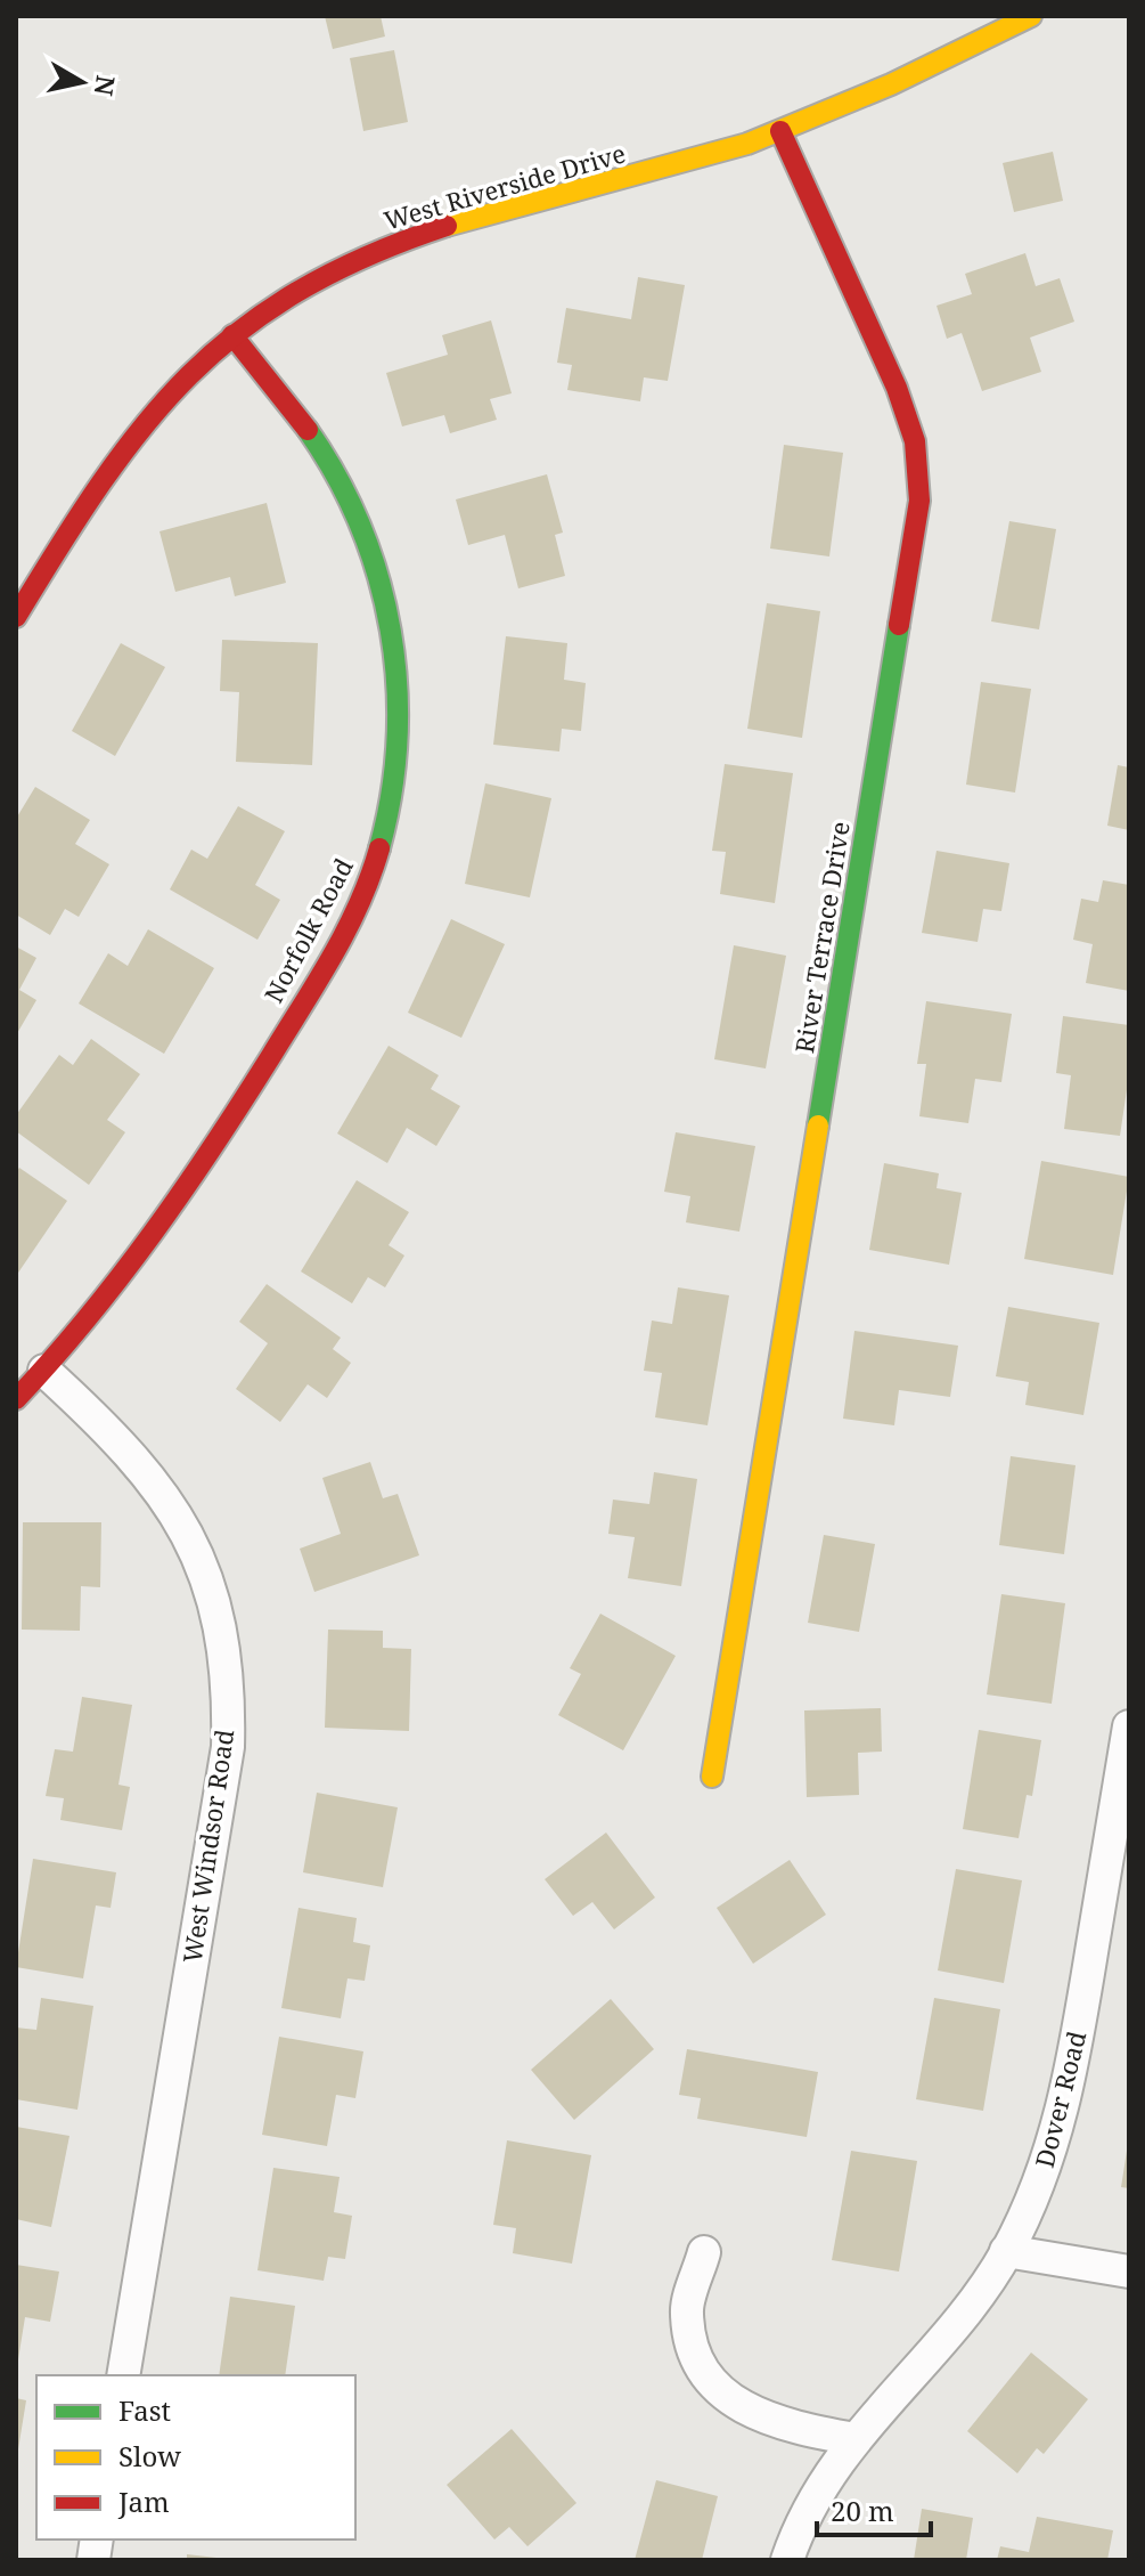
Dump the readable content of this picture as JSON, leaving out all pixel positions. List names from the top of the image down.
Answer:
{
  "streets": {
    "street": [
      "West Riverside Drive",
      "Norfolk Road",
      "River Terrace Drive",
      "West Windsor Road",
      "Dover Road"
    ]
  },
  "crossings": [
    ["West Riverside Drive", "Norfolk Road"],
    ["West Riverside Drive", "River Terrace Drive"],
    ["Norfolk Road", "West Windsor Road"]
  ],
  "legend": ["Fast", "Slow", "Jam"],
  "scale_bar": "20 m",
  "north": "right"
}
